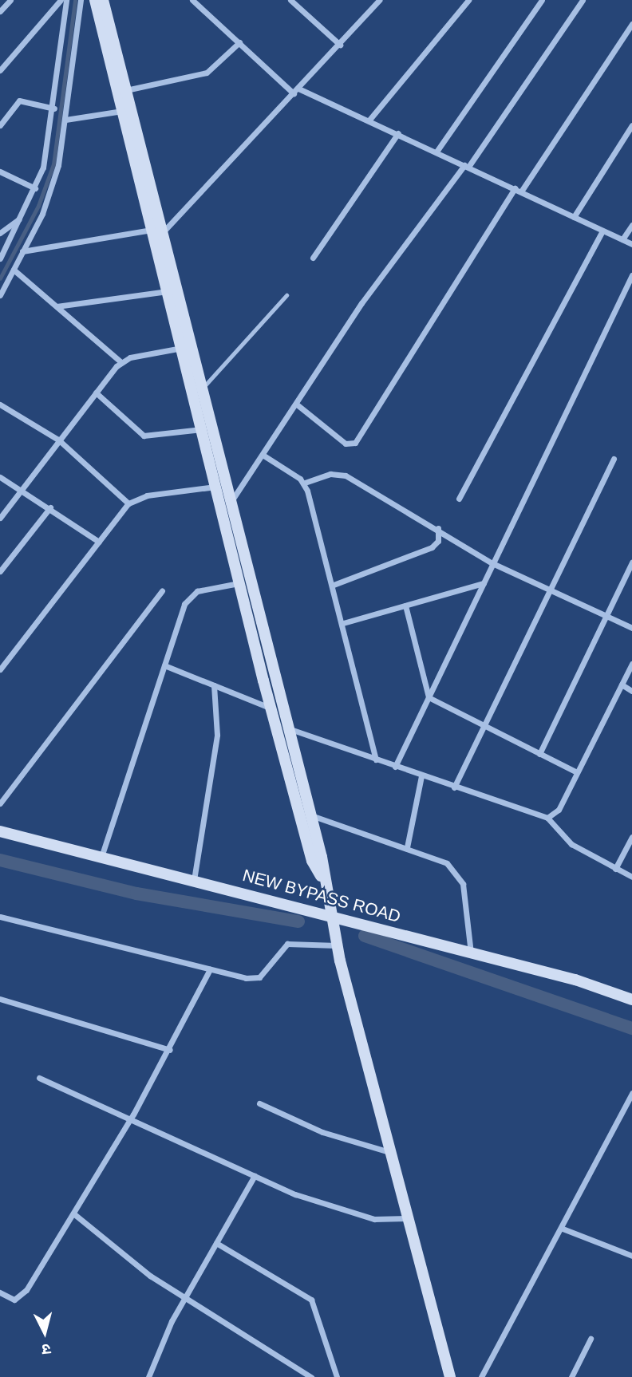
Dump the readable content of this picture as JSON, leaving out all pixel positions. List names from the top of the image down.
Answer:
{
  "streets": {
    "street": ["NEW BYPASS ROAD"]
  },
  "north": "bottom"
}
